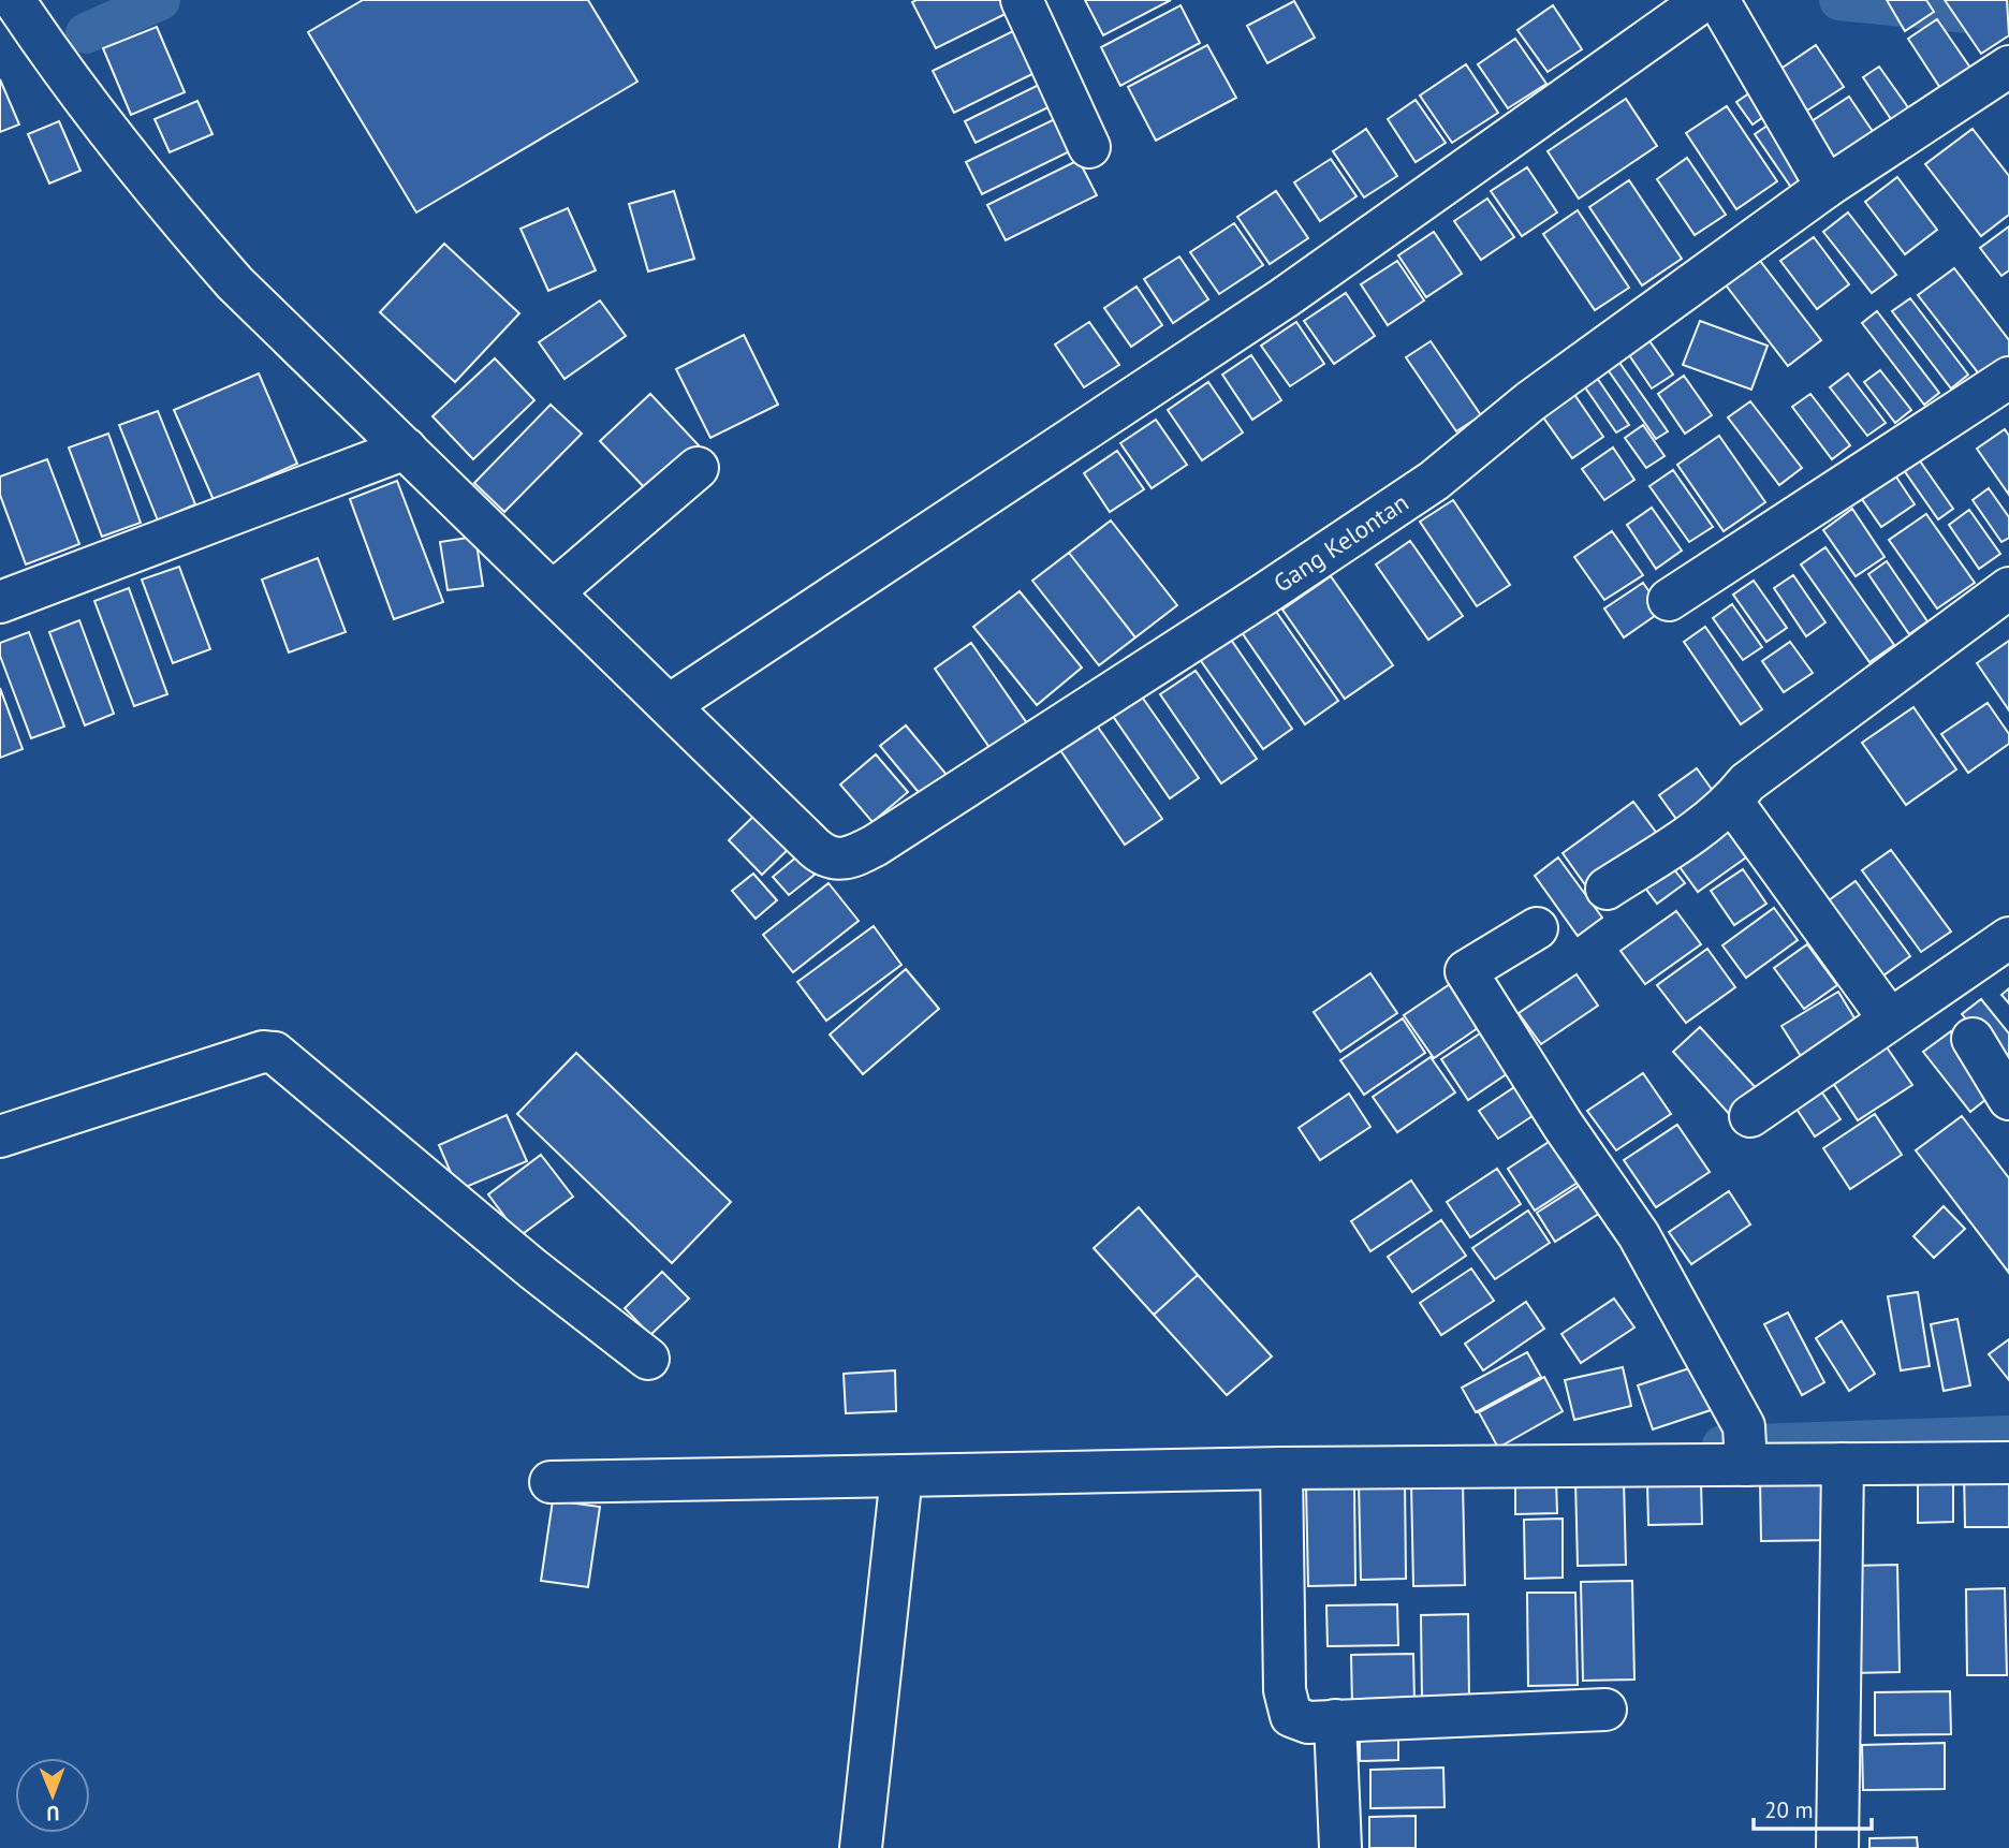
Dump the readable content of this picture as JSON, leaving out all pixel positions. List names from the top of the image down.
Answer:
{
  "streets": {
    "street": ["Gang Kelontan"]
  },
  "scale_bar": "20 m",
  "north": "bottom"
}
